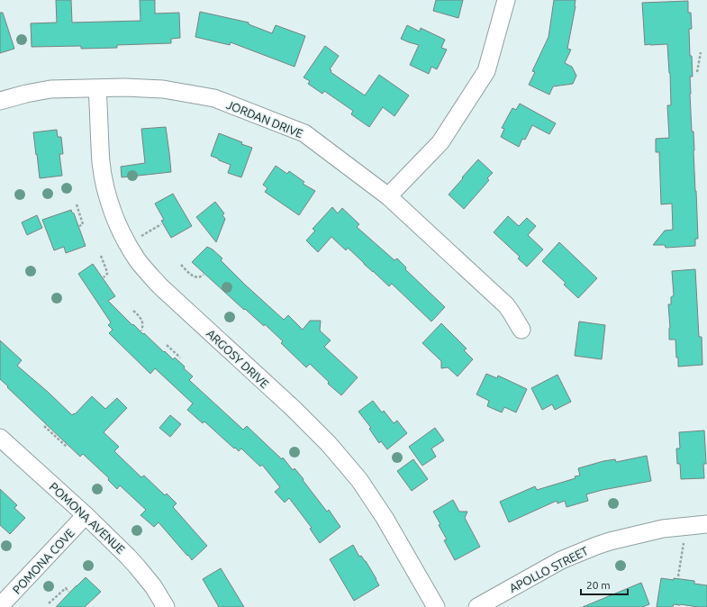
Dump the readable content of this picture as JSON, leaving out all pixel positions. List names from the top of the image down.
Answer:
{
  "streets": {
    "street": [
      "JORDAN DRIVE",
      "ARGOSY DRIVE",
      "POMONA AVENUE",
      "POMONA COVE",
      "APOLLO STREET"
    ]
  },
  "crossings": [
    ["JORDAN DRIVE", "ARGOSY DRIVE"],
    ["POMONA AVENUE", "POMONA COVE"]
  ],
  "scale_bar": "20 m"
}
